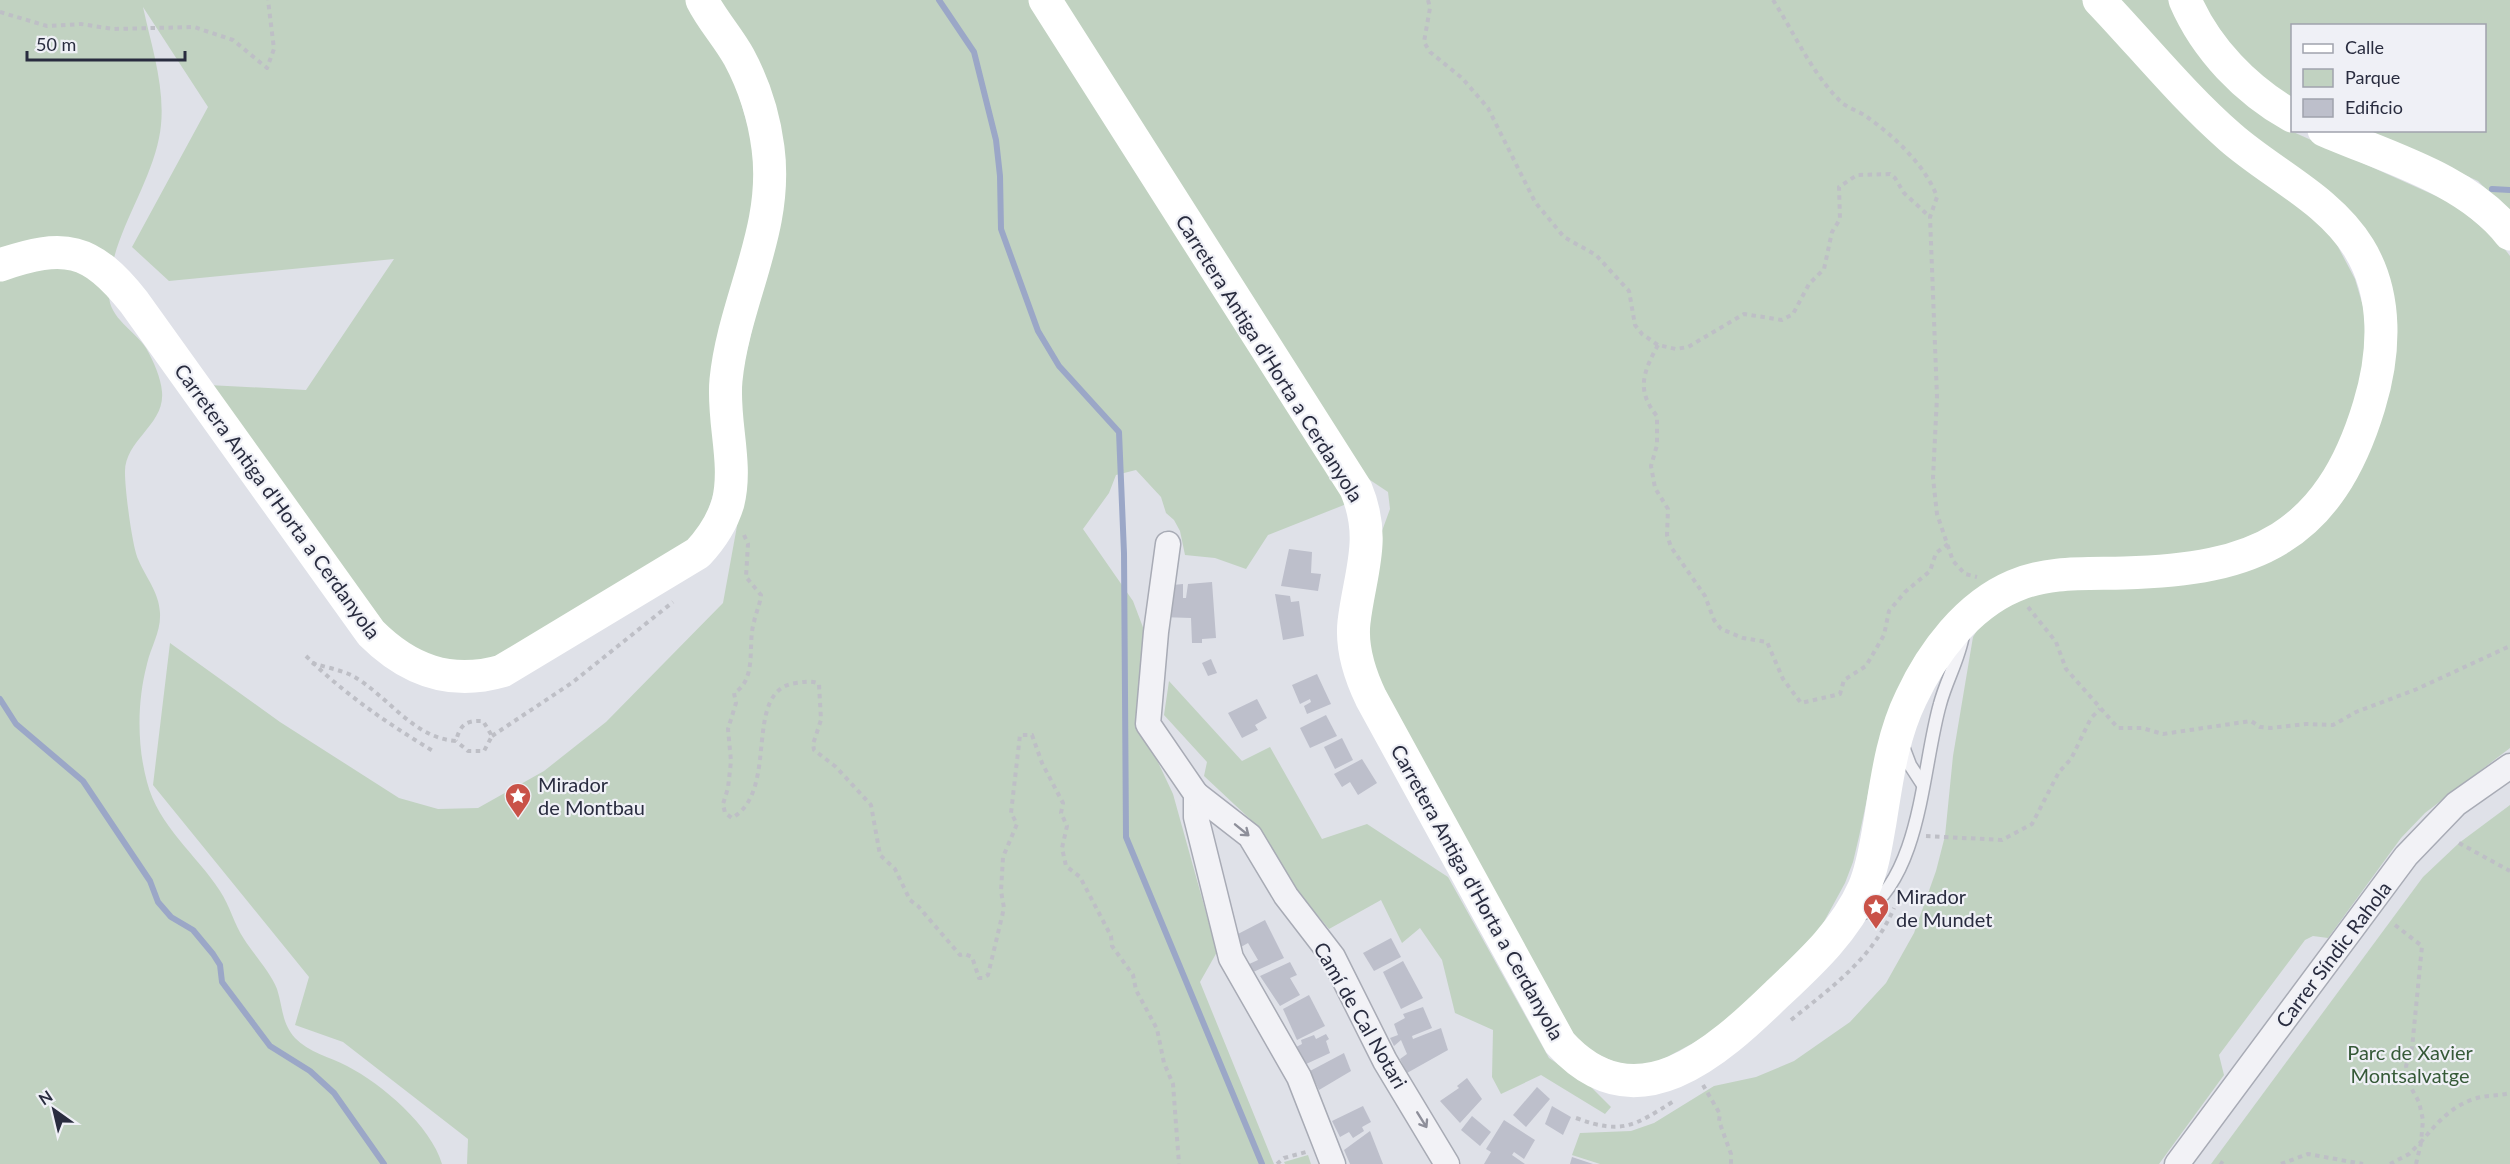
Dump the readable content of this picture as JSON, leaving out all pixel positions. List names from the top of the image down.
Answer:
{
  "streets": {
    "street": ["Carretera Antiga d'Horta a Cerdanyola", "Carrer Síndic Rahola", "Camí de Cal Notari"]
  },
  "parks": ["Parc de Xavier Montsalvatge"],
  "places": {
    "place": ["Mirador de Montbau", "Mirador de Mundet"]
  },
  "legend": ["Calle", "Parque", "Edificio"],
  "scale_bar": "50 m",
  "north": "top left"
}
